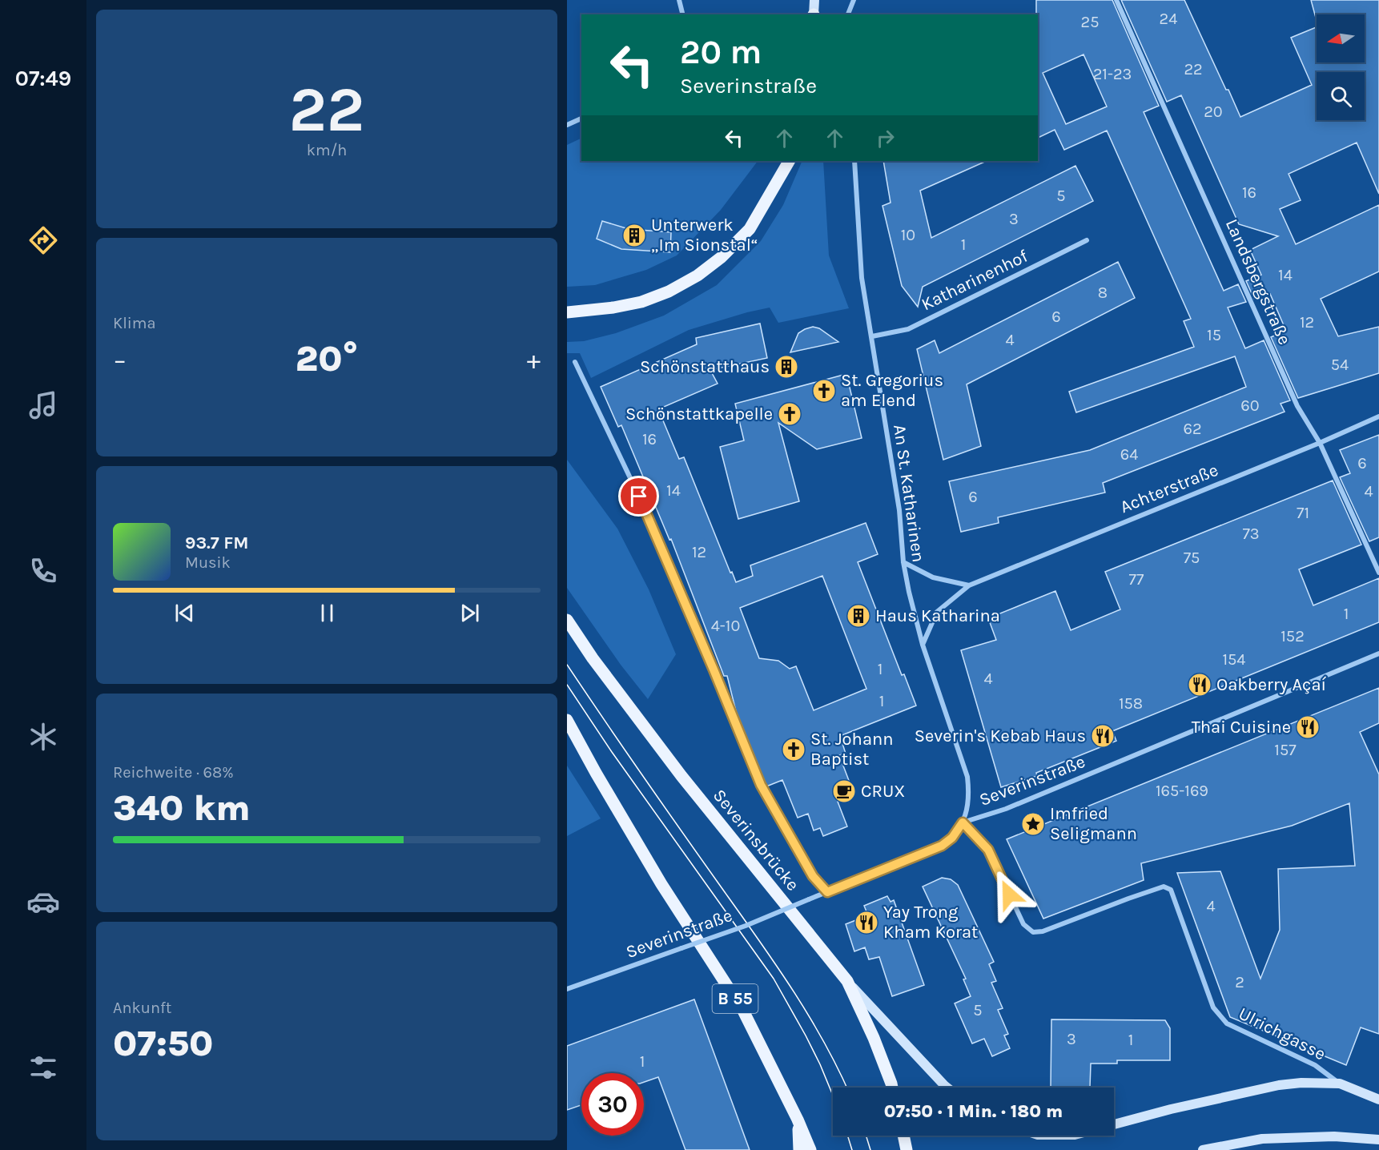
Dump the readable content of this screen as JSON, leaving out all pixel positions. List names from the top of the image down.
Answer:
{
  "streets": {
    "main road": ["Severinsbrücke", "B 55"],
    "street": [
      "Katharinenhof",
      "Landsbergstraße",
      "Achterstraße",
      "An St. Katharinen",
      "Severinstraße",
      "Ulrichgasse"
    ]
  },
  "crossings": [
    ["Katharinenhof", "An St. Katharinen"],
    ["Landsbergstraße", "Achterstraße"],
    ["Achterstraße", "An St. Katharinen"],
    ["An St. Katharinen", "Severinstraße"],
    ["An St. Katharinen", "Ulrichgasse"],
    ["Severinstraße", "Ulrichgasse"]
  ],
  "places": {
    "building": ["Unterwerk „Im Sionstal“", "Schönstatthaus", "Haus Katharina"],
    "church": ["St. Gregorius am Elend", "Schönstattkapelle", "St. Johann Baptist"],
    "restaurant": [
      "Oakberry Açaí",
      "Thai Cuisine",
      "Severin's Kebab Haus",
      "Yay Trong Kham Korat"
    ],
    "cafe": ["CRUX"],
    "place": ["Imfried Seligmann"]
  },
  "house_numbers": [
    "24",
    "25",
    "22",
    "21-23",
    "20",
    "16",
    "5",
    "3",
    "10",
    "1",
    "14",
    "8",
    "6",
    "12",
    "15",
    "4",
    "54",
    "60",
    "62",
    "16",
    "64",
    "6",
    "14",
    "4",
    "6",
    "71",
    "73",
    "12",
    "75",
    "77",
    "1",
    "4-10",
    "152",
    "154",
    "1",
    "4",
    "1",
    "158",
    "157",
    "165-169",
    "4",
    "2",
    "5",
    "3",
    "1",
    "1"
  ],
  "north": "left",
  "page": {
    "tabs": "07:49",
    "tile": [
      ["22", "km/h"],
      "Klima",
      ["Reichweite · 68%", "340 km"],
      ["Ankunft", "07:50"]
    ],
    "turn": ["20 m", "Severinstraße"],
    "heat": ["−", "20°", "+"],
    "song": ["93.7 FM", "Musik"],
    "limit": "30",
    "trip": "07:50 · 1 Min. · 180 m"
  }
}
